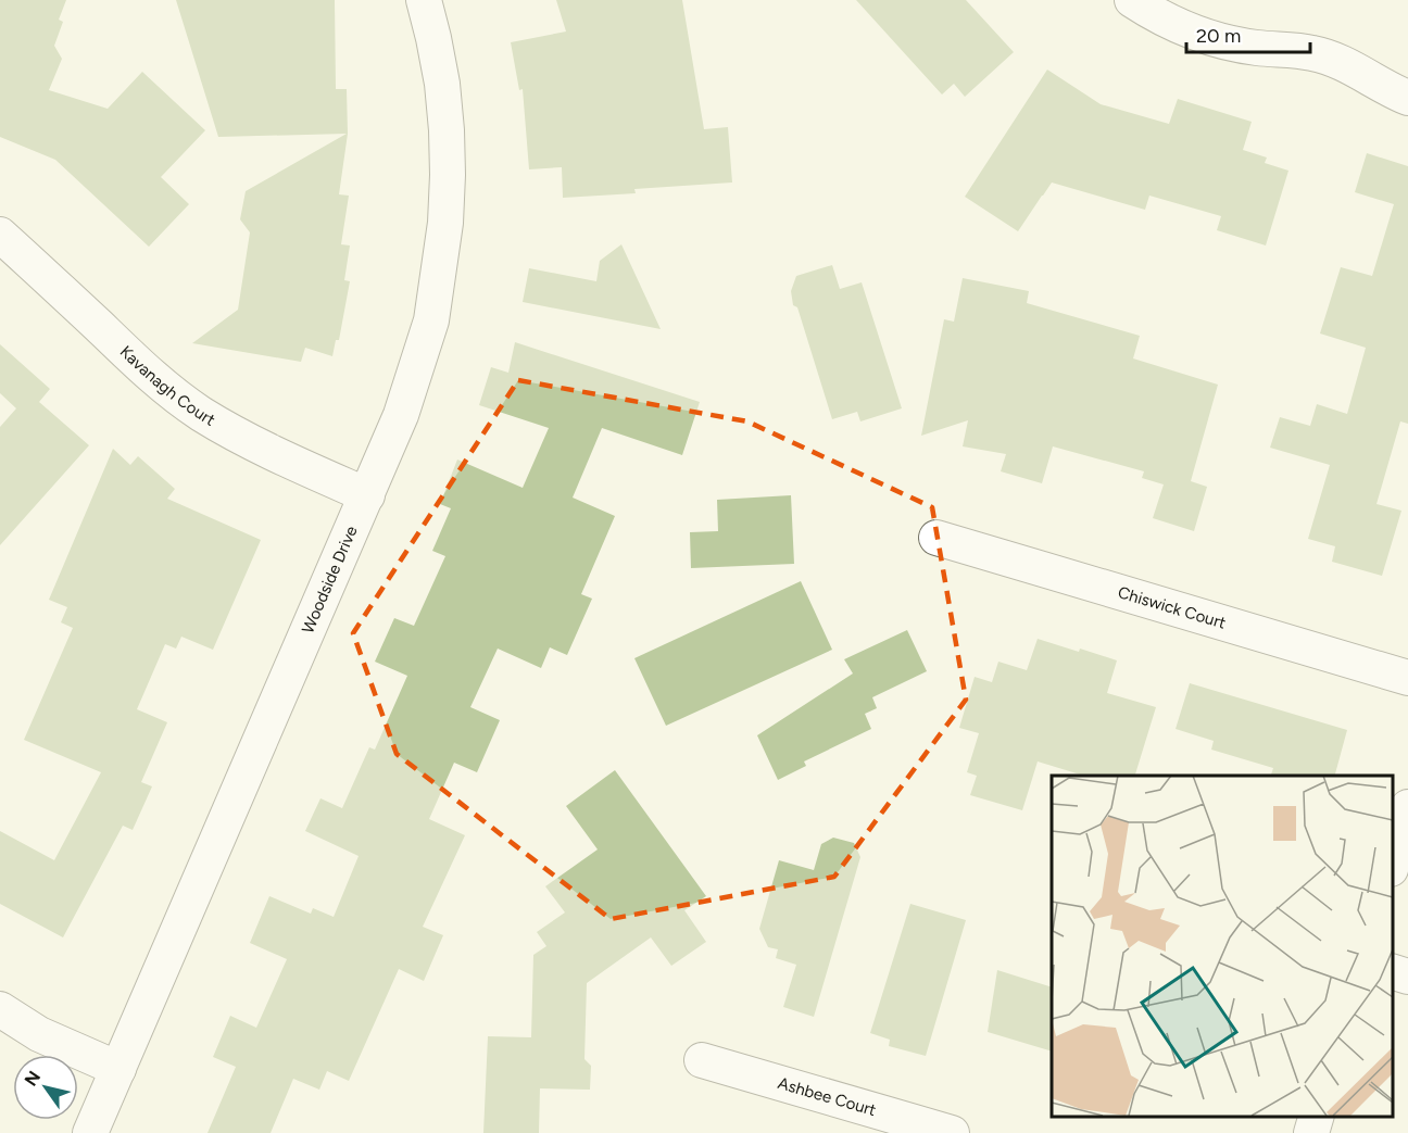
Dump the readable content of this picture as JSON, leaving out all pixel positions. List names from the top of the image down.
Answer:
{
  "streets": {
    "street": [
      "Kavanagh Court",
      "Woodside Drive",
      "Chiswick Court",
      "Ashbee Court"
    ]
  },
  "crossings": [
    ["Kavanagh Court", "Woodside Drive"]
  ],
  "scale_bar": "20 m",
  "north": "top left"
}
